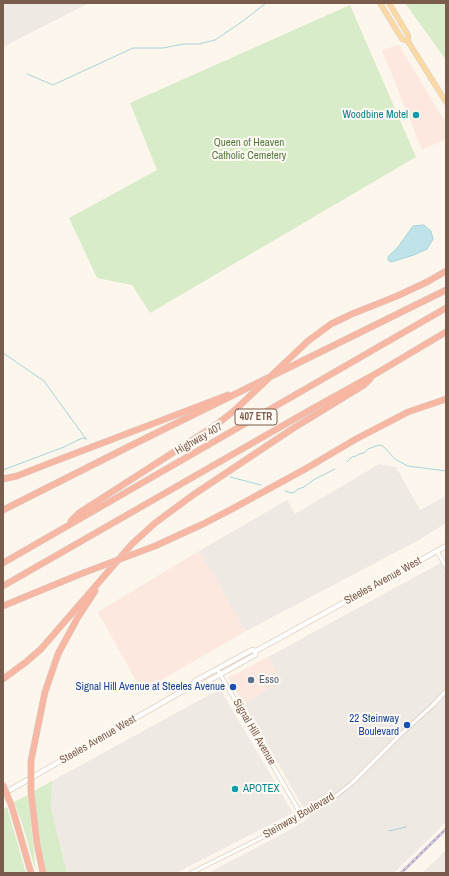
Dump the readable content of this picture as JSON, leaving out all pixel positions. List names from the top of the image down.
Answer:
{
  "streets": {
    "highway": ["407 ETR", "Highway 407"],
    "main road": ["Steeles Avenue West"],
    "street": ["Signal Hill Avenue", "Steinway Boulevard"]
  },
  "crossings": [
    ["Steeles Avenue West", "Signal Hill Avenue"],
    ["Signal Hill Avenue", "Steinway Boulevard"]
  ],
  "parks": ["Queen of Heaven Catholic Cemetery"],
  "places": [
    "Woodbine Motel",
    "Esso",
    "Signal Hill Avenue at Steeles Avenue",
    "22 Steinway Boulevard",
    "APOTEX"
  ]
}
